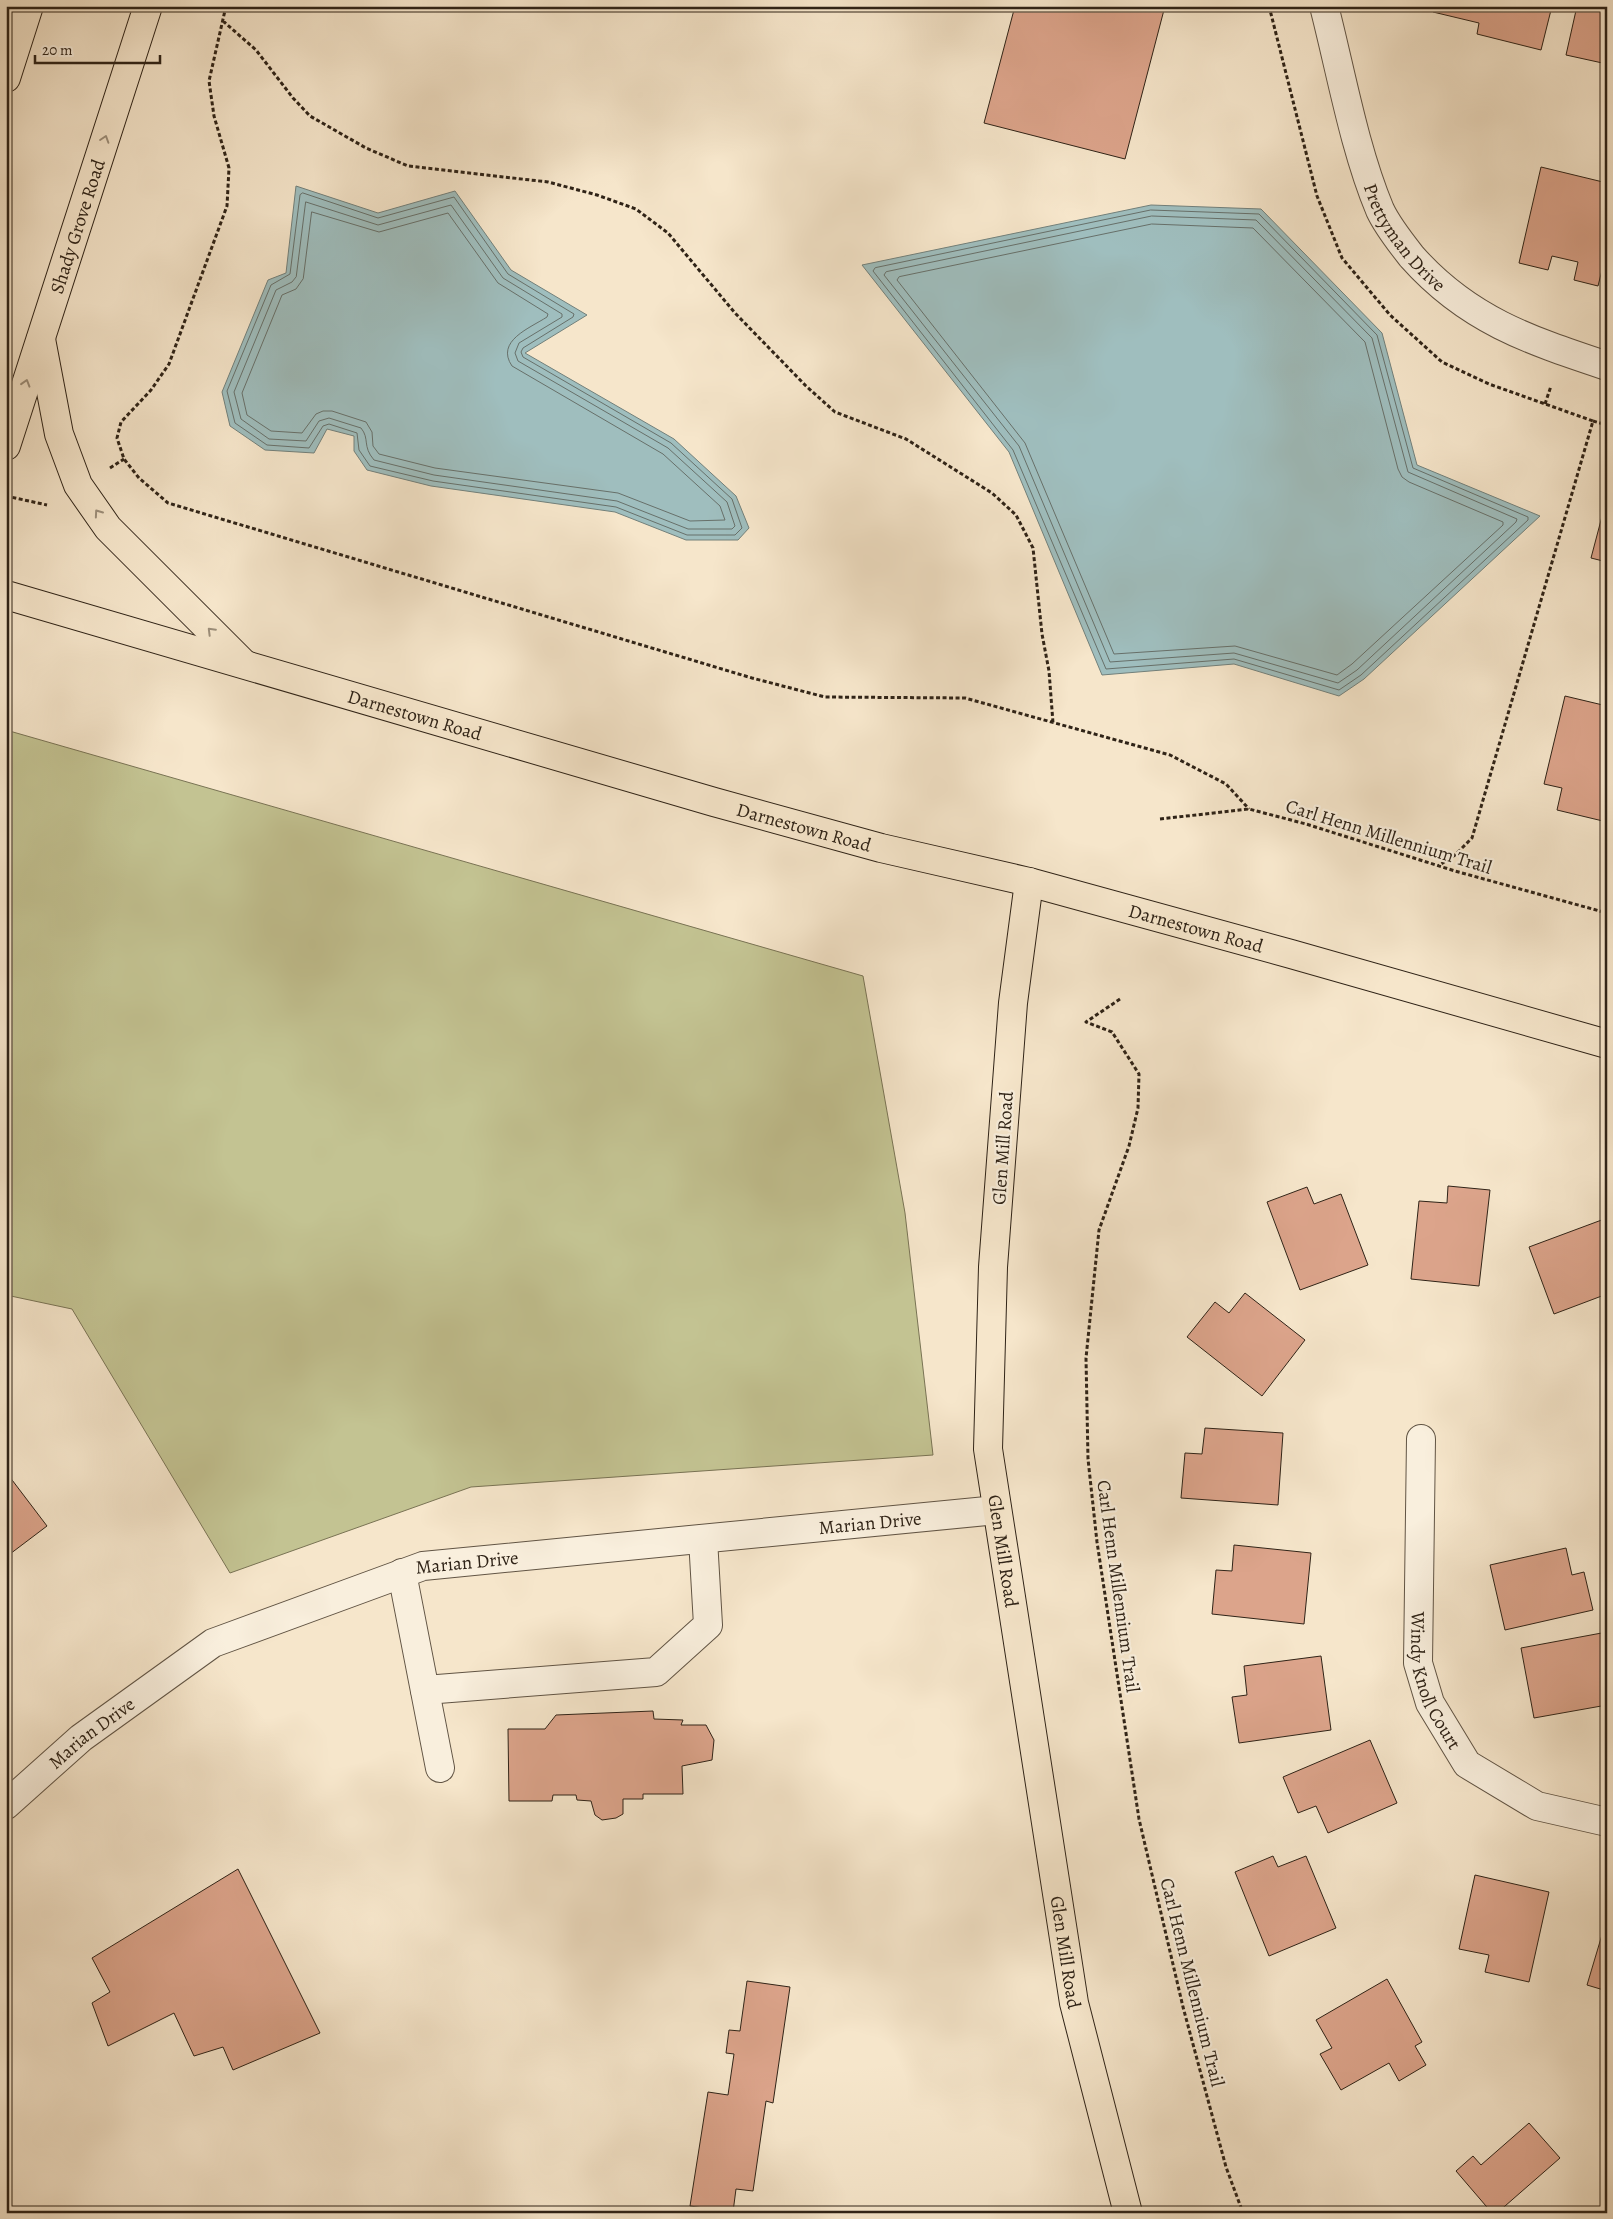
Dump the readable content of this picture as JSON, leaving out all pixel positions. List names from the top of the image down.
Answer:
{
  "streets": {
    "main road": ["Shady Grove Road", "Darnestown Road", "Glen Mill Road"],
    "street": ["Prettyman Drive", "Marian Drive", "Windy Knoll Court"],
    "path": ["Carl Henn Millennium Trail"]
  },
  "crossings": [
    ["Darnestown Road", "Glen Mill Road"],
    ["Glen Mill Road", "Marian Drive"]
  ],
  "one_way": ["Shady Grove Road"],
  "scale_bar": "20 m"
}
